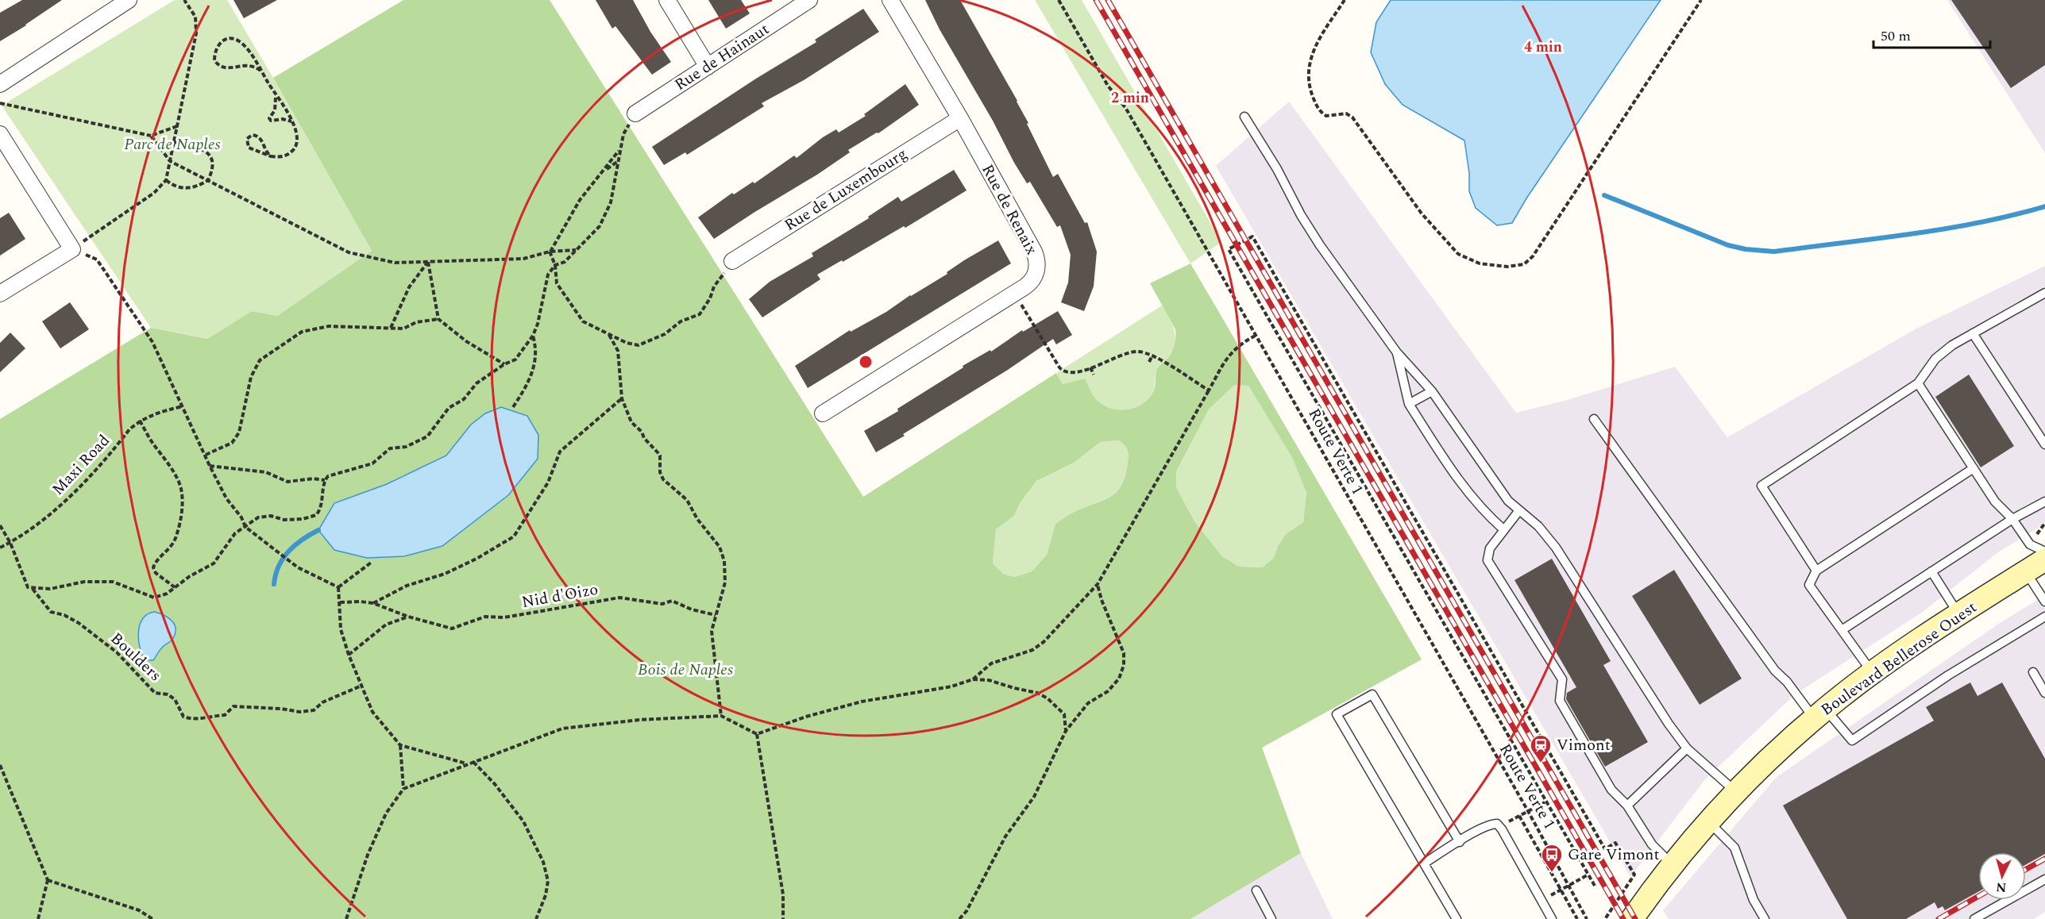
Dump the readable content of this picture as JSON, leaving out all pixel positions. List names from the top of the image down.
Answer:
{
  "streets": {
    "street": [
      "Rue de Hainaut",
      "Rue de Luxembourg",
      "Rue de Renaix",
      "Boulevard Bellerose Ouest"
    ],
    "path": [
      "Route Verte 1",
      "Maxi Road",
      "Nid d'Oizo",
      "Boulders"
    ]
  },
  "crossings": [
    ["Rue de Luxembourg", "Rue de Renaix"],
    ["Maxi Road", "Boulders"]
  ],
  "parks": ["Parc de Naples", "Bois de Naples"],
  "places": {
    "station": ["Vimont"],
    "bus stop": ["Gare Vimont"]
  },
  "scale_bar": "50 m",
  "north": "bottom",
  "rings": ["4 min", "2 min"]
}
